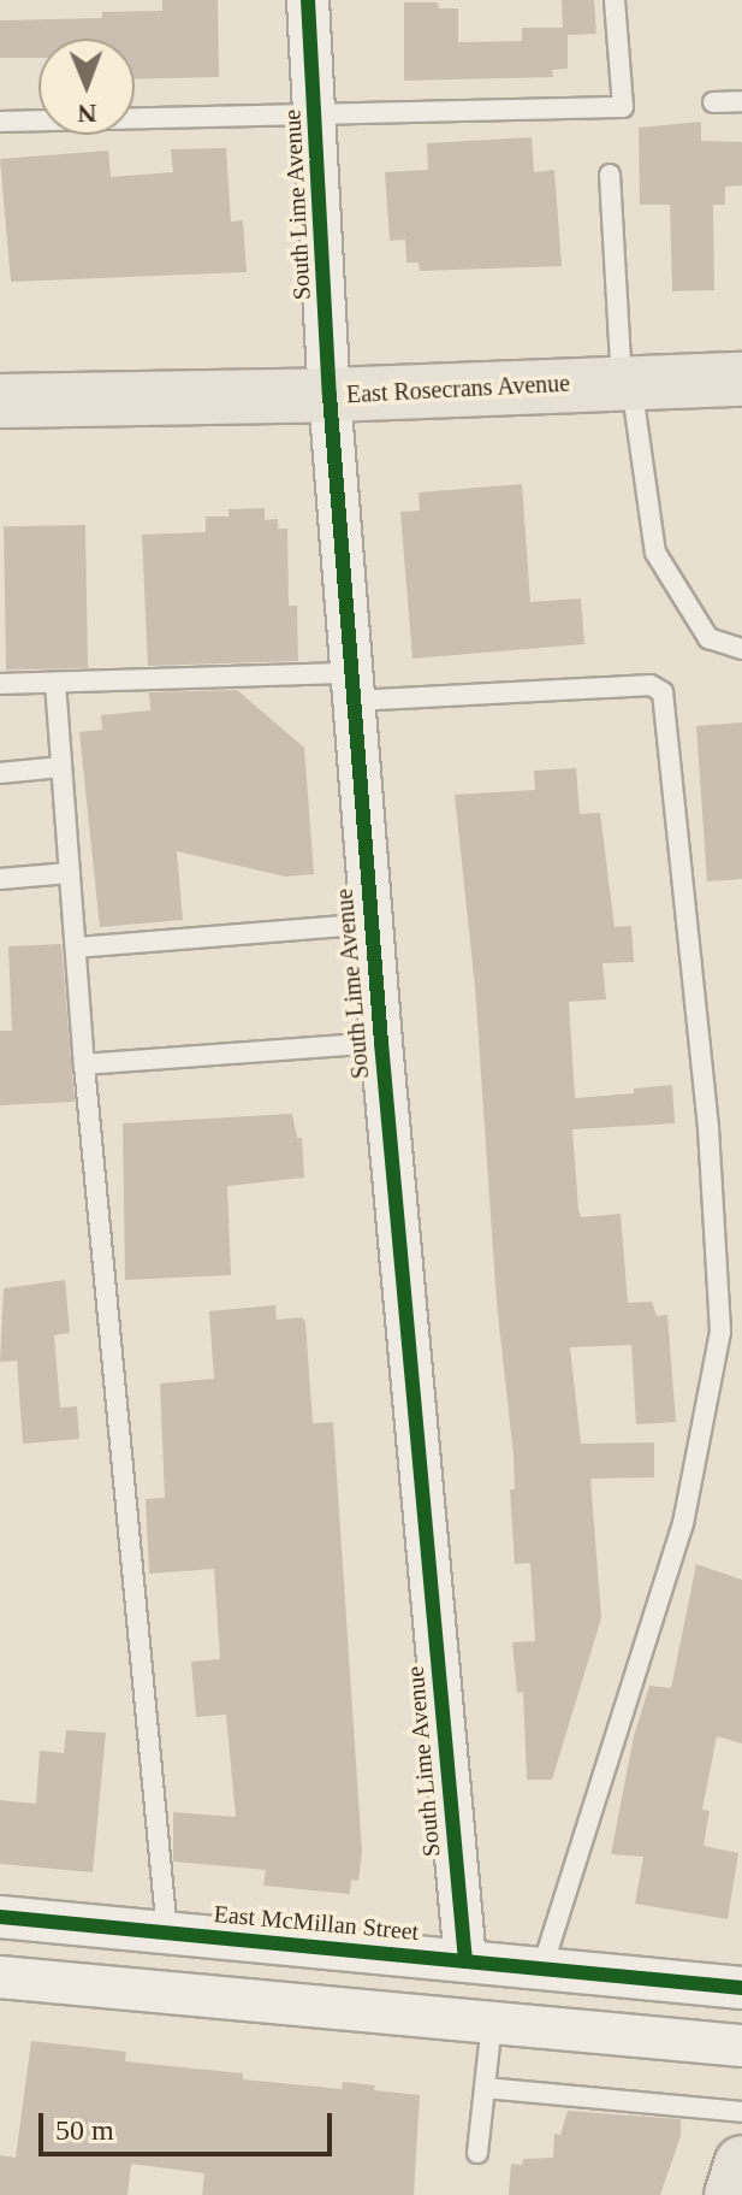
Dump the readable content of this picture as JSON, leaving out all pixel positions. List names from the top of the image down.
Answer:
{
  "streets": {
    "main road": ["East Rosecrans Avenue"],
    "street": ["South Lime Avenue", "East McMillan Street"]
  },
  "crossings": [
    ["South Lime Avenue", "East Rosecrans Avenue"],
    ["South Lime Avenue", "East McMillan Street"]
  ],
  "scale_bar": "50 m",
  "north": "bottom"
}
